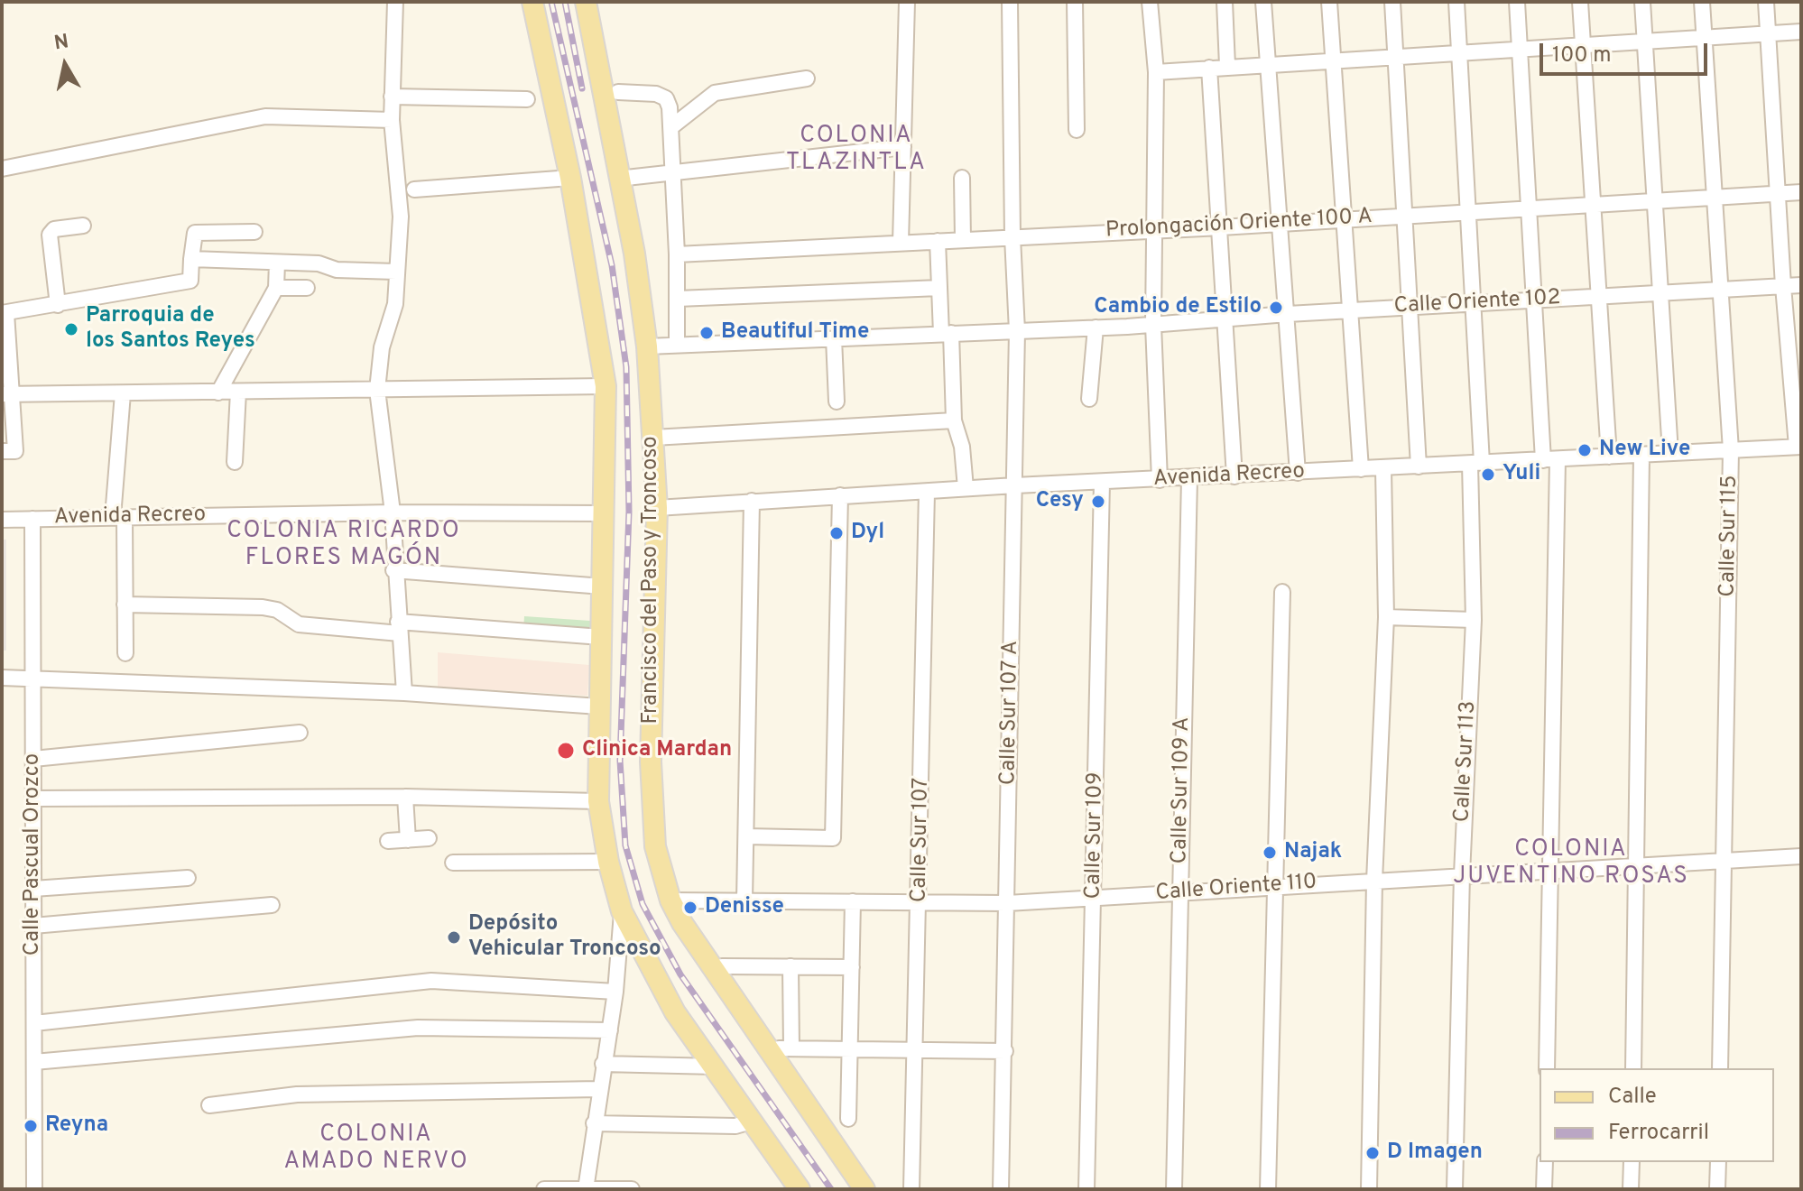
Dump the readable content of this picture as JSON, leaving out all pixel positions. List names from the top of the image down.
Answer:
{
  "streets": {
    "main road": ["Francisco del Paso y Troncoso"],
    "street": [
      "Prolongación Oriente 100 A",
      "Calle Oriente 102",
      "Avenida Recreo",
      "Calle Sur 115",
      "Calle Sur 107 A",
      "Calle Sur 113",
      "Calle Sur 109 A",
      "Calle Sur 109",
      "Calle Sur 107",
      "Calle Pascual Orozco",
      "Calle Oriente 110"
    ]
  },
  "crossings": [
    ["Prolongación Oriente 100 A", "Calle Sur 115"],
    ["Prolongación Oriente 100 A", "Calle Sur 107 A"],
    ["Prolongación Oriente 100 A", "Calle Sur 113"],
    ["Calle Oriente 102", "Calle Sur 115"],
    ["Calle Oriente 102", "Francisco del Paso y Troncoso"],
    ["Calle Oriente 102", "Calle Sur 107 A"],
    ["Calle Oriente 102", "Calle Sur 113"],
    ["Avenida Recreo", "Calle Sur 115"],
    ["Avenida Recreo", "Francisco del Paso y Troncoso"],
    ["Avenida Recreo", "Calle Sur 107 A"],
    ["Avenida Recreo", "Calle Sur 113"],
    ["Avenida Recreo", "Calle Sur 109 A"],
    ["Avenida Recreo", "Calle Sur 109"],
    ["Avenida Recreo", "Calle Sur 107"],
    ["Avenida Recreo", "Calle Pascual Orozco"],
    ["Calle Sur 115", "Calle Oriente 110"],
    ["Francisco del Paso y Troncoso", "Calle Oriente 110"],
    ["Calle Sur 107 A", "Calle Oriente 110"],
    ["Calle Sur 113", "Calle Oriente 110"],
    ["Calle Sur 109 A", "Calle Oriente 110"],
    ["Calle Sur 109", "Calle Oriente 110"],
    ["Calle Sur 107", "Calle Oriente 110"]
  ],
  "districts": [
    "COLONIA TLAZINTLA",
    "COLONIA RICARDO FLORES MAGÓN",
    "COLONIA JUVENTINO ROSAS",
    "COLONIA AMADO NERVO"
  ],
  "places": [
    "Cambio de Estilo",
    "Parroquia de los Santos Reyes",
    "Beautiful Time",
    "New Live",
    "Yuli",
    "Cesy",
    "Dyl",
    "Clinica Mardan",
    "Najak",
    "Denisse",
    "Depósito Vehicular Troncoso",
    "Reyna",
    "D Imagen"
  ],
  "legend": ["Calle", "Ferrocarril"],
  "scale_bar": "100 m",
  "north": "top"
}
